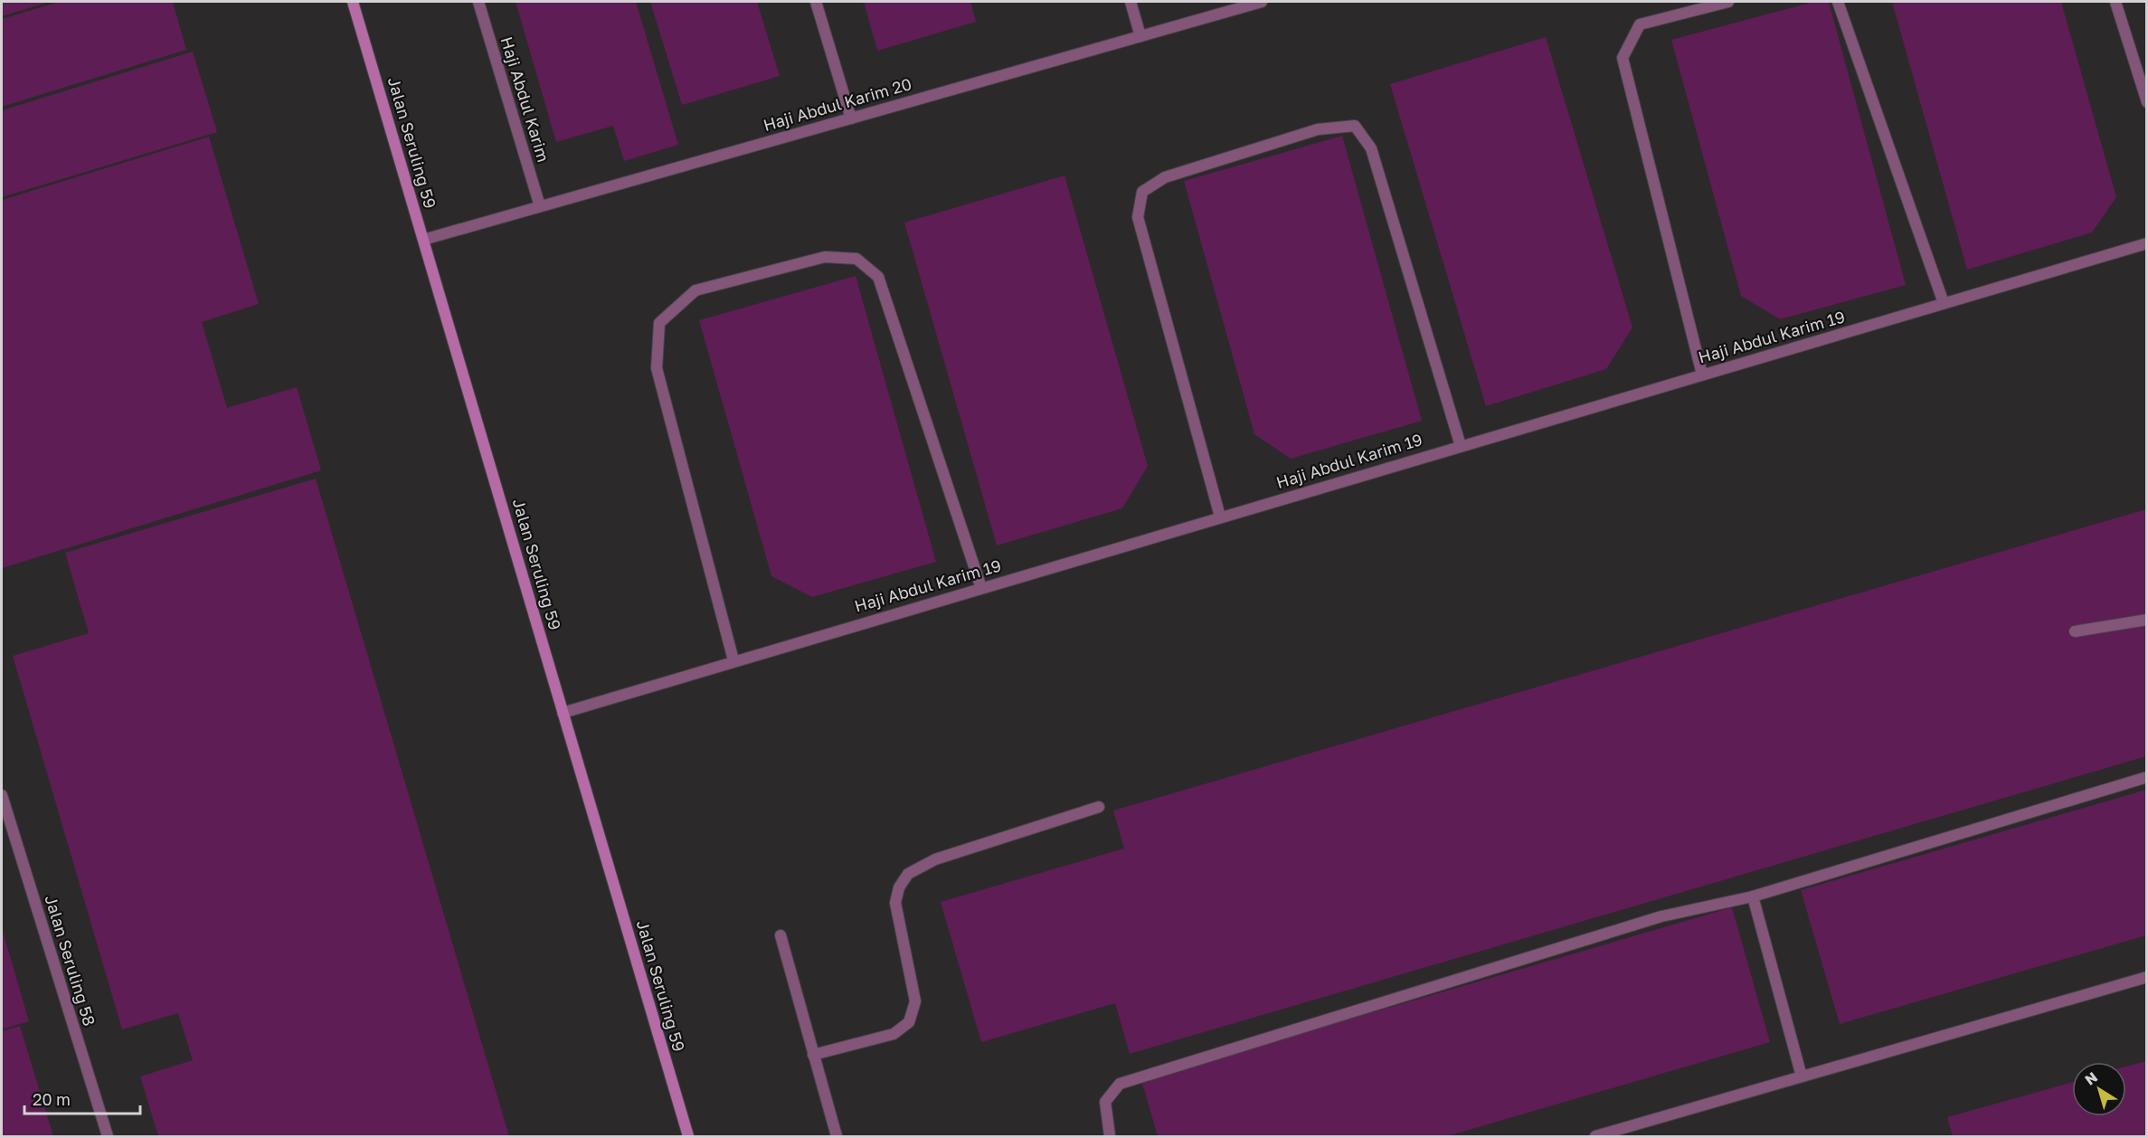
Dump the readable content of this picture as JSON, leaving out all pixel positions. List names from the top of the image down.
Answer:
{
  "streets": {
    "main road": ["Jalan Seruling 59"],
    "street": [
      "Haji Abdul Karim",
      "Haji Abdul Karim 20",
      "Haji Abdul Karim 19",
      "Jalan Seruling 58"
    ]
  },
  "crossings": [
    ["Haji Abdul Karim", "Haji Abdul Karim 20"],
    ["Haji Abdul Karim 20", "Jalan Seruling 59"],
    ["Jalan Seruling 59", "Haji Abdul Karim 19"]
  ],
  "scale_bar": "20 m",
  "north": "top left"
}
